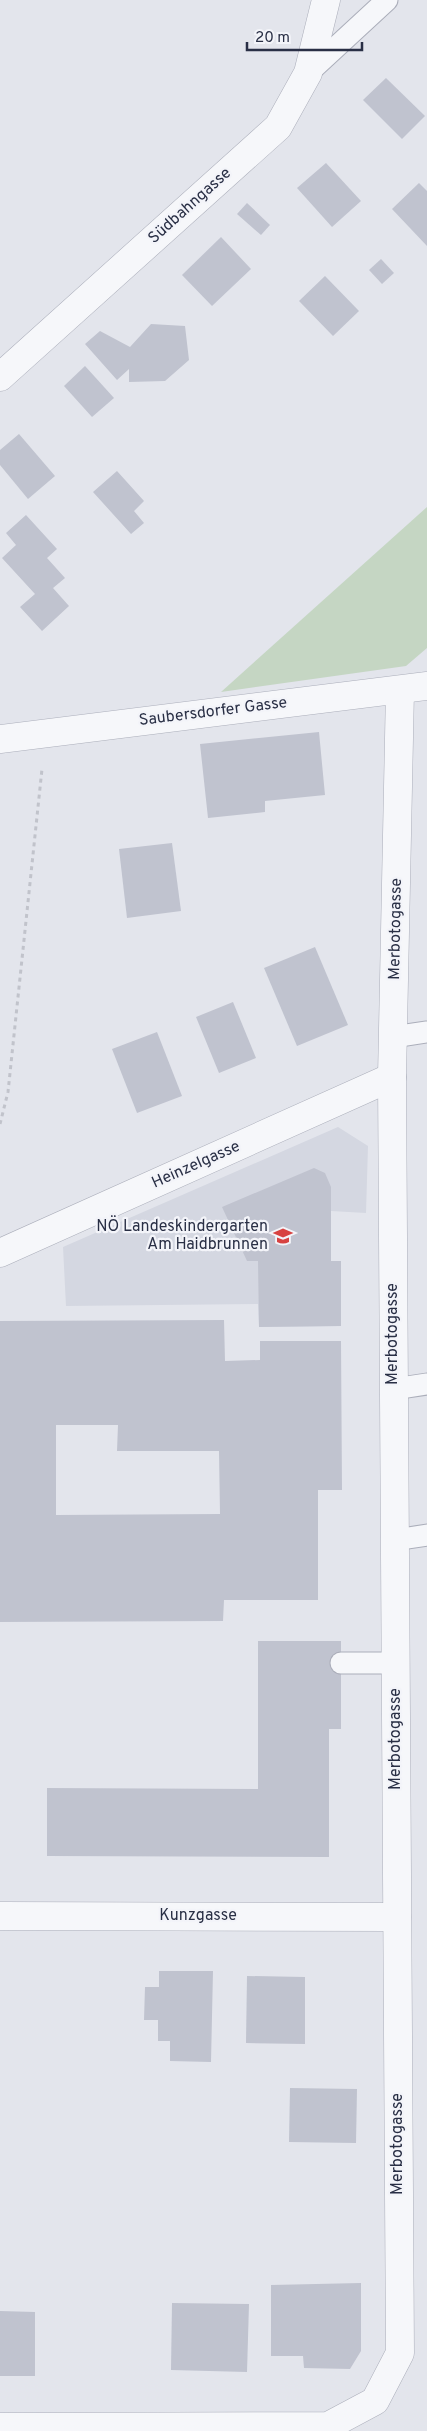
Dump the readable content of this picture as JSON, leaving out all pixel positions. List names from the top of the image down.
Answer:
{
  "streets": {
    "street": [
      "Südbahngasse",
      "Saubersdorfer Gasse",
      "Merbotogasse",
      "Heinzelgasse",
      "Kunzgasse"
    ]
  },
  "crossings": [
    ["Saubersdorfer Gasse", "Merbotogasse"],
    ["Merbotogasse", "Heinzelgasse"],
    ["Merbotogasse", "Kunzgasse"]
  ],
  "places": {
    "school or university": ["NÖ Landeskindergarten Am Haidbrunnen"]
  },
  "scale_bar": "20 m"
}
